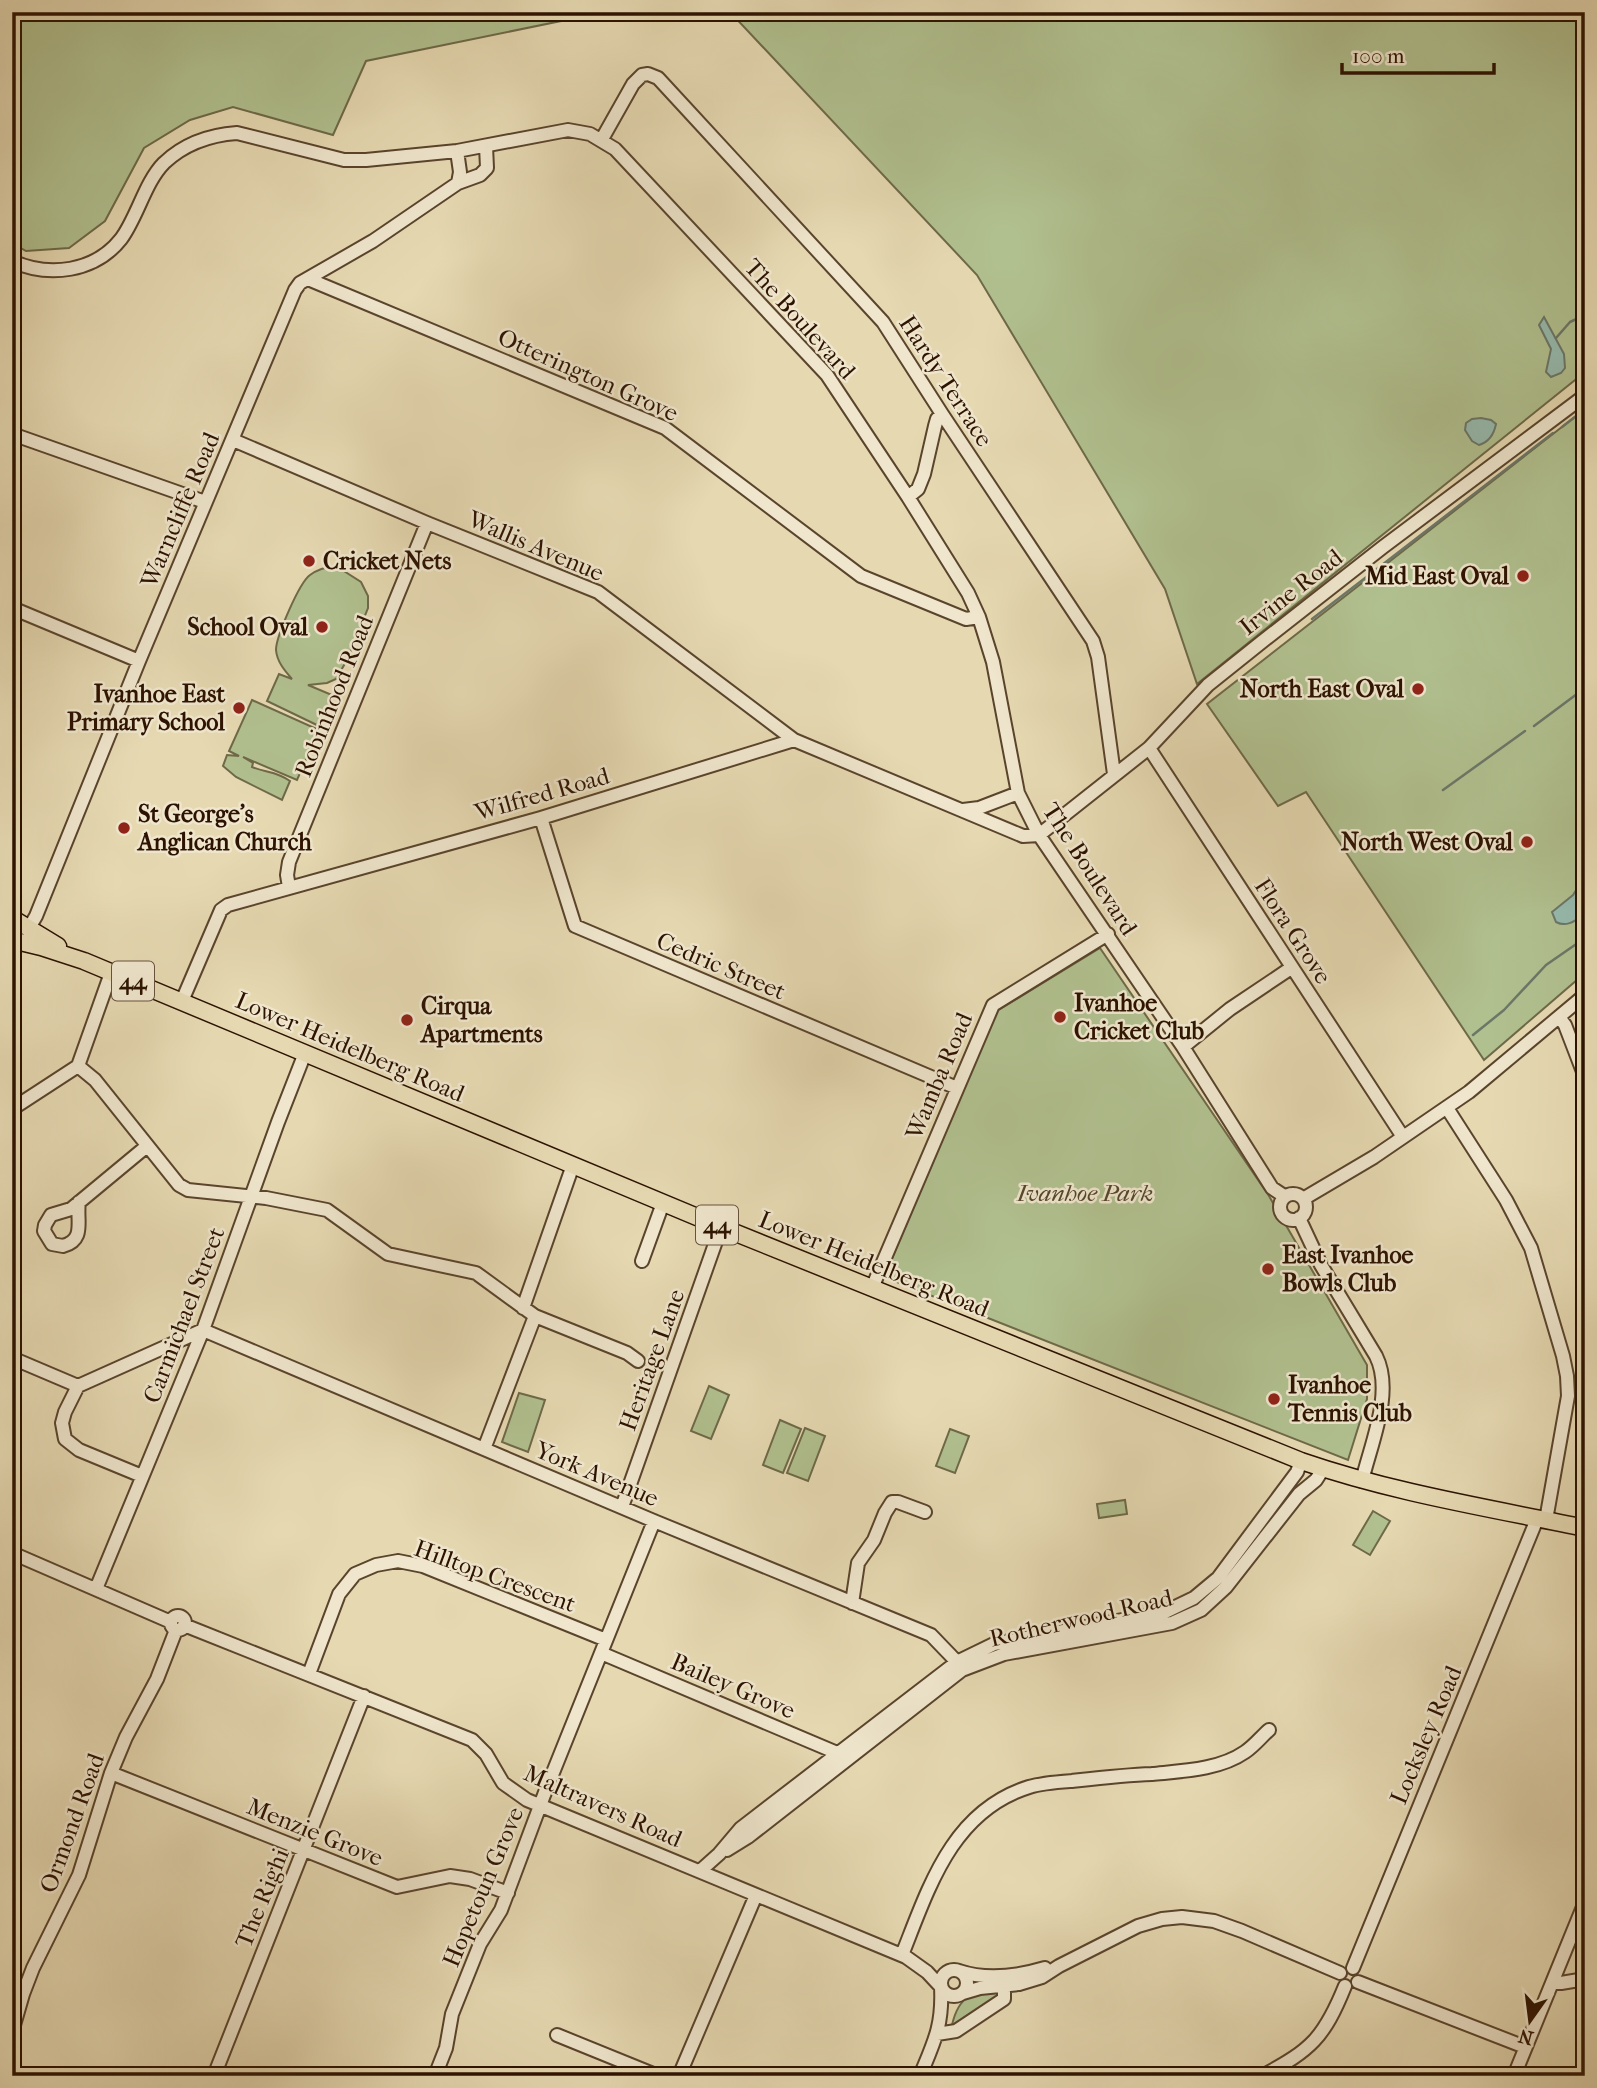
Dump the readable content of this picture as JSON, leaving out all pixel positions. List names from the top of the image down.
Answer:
{
  "streets": {
    "main road": ["44", "Lower Heidelberg Road"],
    "street": [
      "The Boulevard",
      "Otterington Grove",
      "Hardy Terrace",
      "Warncliffe Road",
      "Wallis Avenue",
      "Irvine Road",
      "Robinhood Road",
      "Wilfred Road",
      "Flora Grove",
      "Cedric Street",
      "Wamba Road",
      "Carmichael Street",
      "Heritage Lane",
      "York Avenue",
      "Hilltop Crescent",
      "Rotherwood Road",
      "Bailey Grove",
      "Locksley Road",
      "Maltravers Road",
      "Ormond Road",
      "Menzie Grove",
      "Hopetoun Grove",
      "The Righi"
    ]
  },
  "crossings": [
    ["The Boulevard", "Otterington Grove"],
    ["The Boulevard", "Hardy Terrace"],
    ["The Boulevard", "Warncliffe Road"],
    ["The Boulevard", "Irvine Road"],
    ["The Boulevard", "Wamba Road"],
    ["Otterington Grove", "Warncliffe Road"],
    ["Hardy Terrace", "Irvine Road"],
    ["Warncliffe Road", "Wallis Avenue"],
    ["Warncliffe Road", "Lower Heidelberg Road"],
    ["Wallis Avenue", "Robinhood Road"],
    ["Wallis Avenue", "Wilfred Road"],
    ["Irvine Road", "Flora Grove"],
    ["Robinhood Road", "Wilfred Road"],
    ["Wilfred Road", "Cedric Street"],
    ["Wilfred Road", "Lower Heidelberg Road"],
    ["Cedric Street", "Wamba Road"],
    ["Lower Heidelberg Road", "Wamba Road"],
    ["Lower Heidelberg Road", "Carmichael Street"],
    ["Lower Heidelberg Road", "Heritage Lane"],
    ["Lower Heidelberg Road", "Rotherwood Road"],
    ["Lower Heidelberg Road", "Locksley Road"],
    ["Carmichael Street", "York Avenue"],
    ["Carmichael Street", "Maltravers Road"],
    ["Heritage Lane", "York Avenue"],
    ["York Avenue", "Rotherwood Road"],
    ["York Avenue", "Hopetoun Grove"],
    ["Hilltop Crescent", "Maltravers Road"],
    ["Hilltop Crescent", "Hopetoun Grove"],
    ["Rotherwood Road", "Bailey Grove"],
    ["Rotherwood Road", "Maltravers Road"],
    ["Bailey Grove", "Hopetoun Grove"],
    ["Locksley Road", "Maltravers Road"],
    ["Maltravers Road", "Ormond Road"],
    ["Maltravers Road", "Hopetoun Grove"],
    ["Maltravers Road", "The Righi"],
    ["Ormond Road", "Menzie Grove"],
    ["Menzie Grove", "Hopetoun Grove"],
    ["Menzie Grove", "The Righi"]
  ],
  "parks": ["Ivanhoe Park"],
  "places": [
    "Cricket Nets",
    "Mid East Oval",
    "School Oval",
    "North East Oval",
    "Ivanhoe East Primary School",
    "St George's Anglican Church",
    "North West Oval",
    "Ivanhoe Cricket Club",
    "Cirqua Apartments",
    "East Ivanhoe Bowls Club",
    "Ivanhoe Tennis Club"
  ],
  "scale_bar": "100 m",
  "north": "bottom"
}
